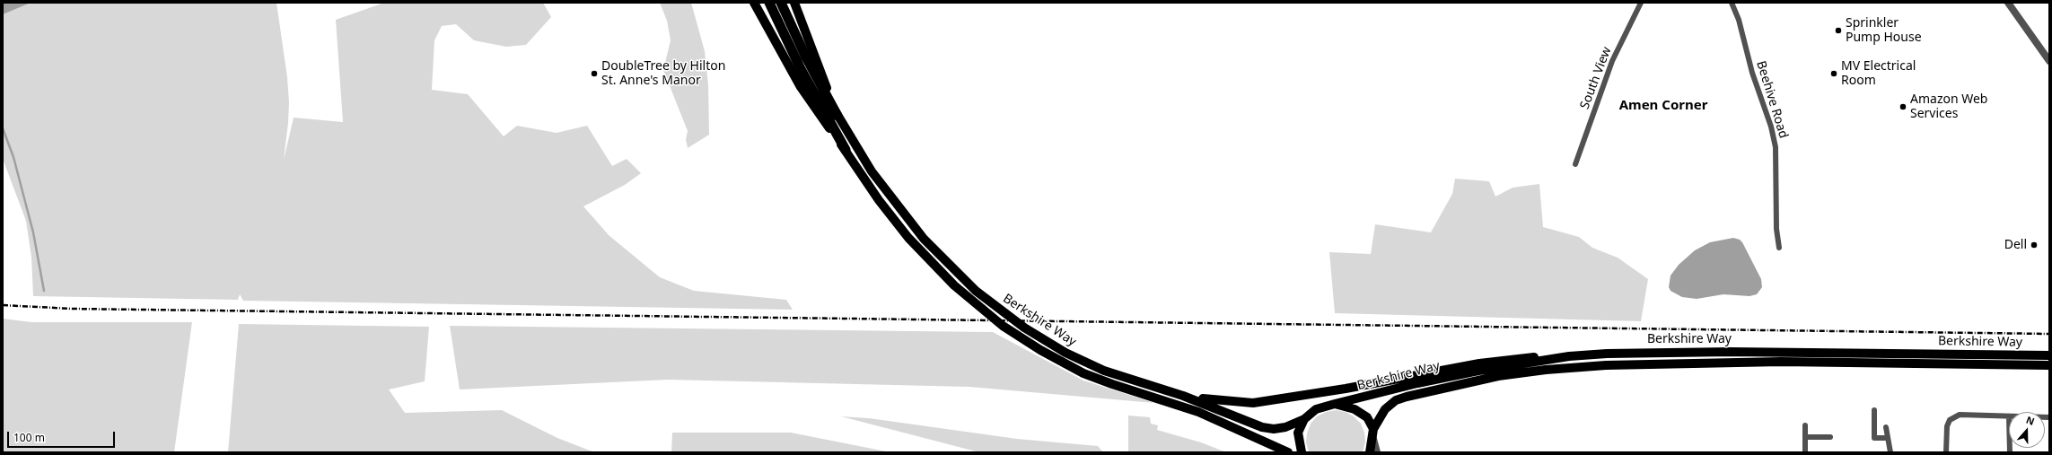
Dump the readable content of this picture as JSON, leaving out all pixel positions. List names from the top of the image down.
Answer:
{
  "streets": {
    "highway": ["Berkshire Way"],
    "street": ["South View", "Beehive Road"]
  },
  "districts": ["Amen Corner"],
  "places": [
    "Sprinkler Pump House",
    "DoubleTree by Hilton St. Anne's Manor",
    "MV Electrical Room",
    "Amazon Web Services",
    "Dell"
  ],
  "scale_bar": "100 m",
  "north": "top"
}
